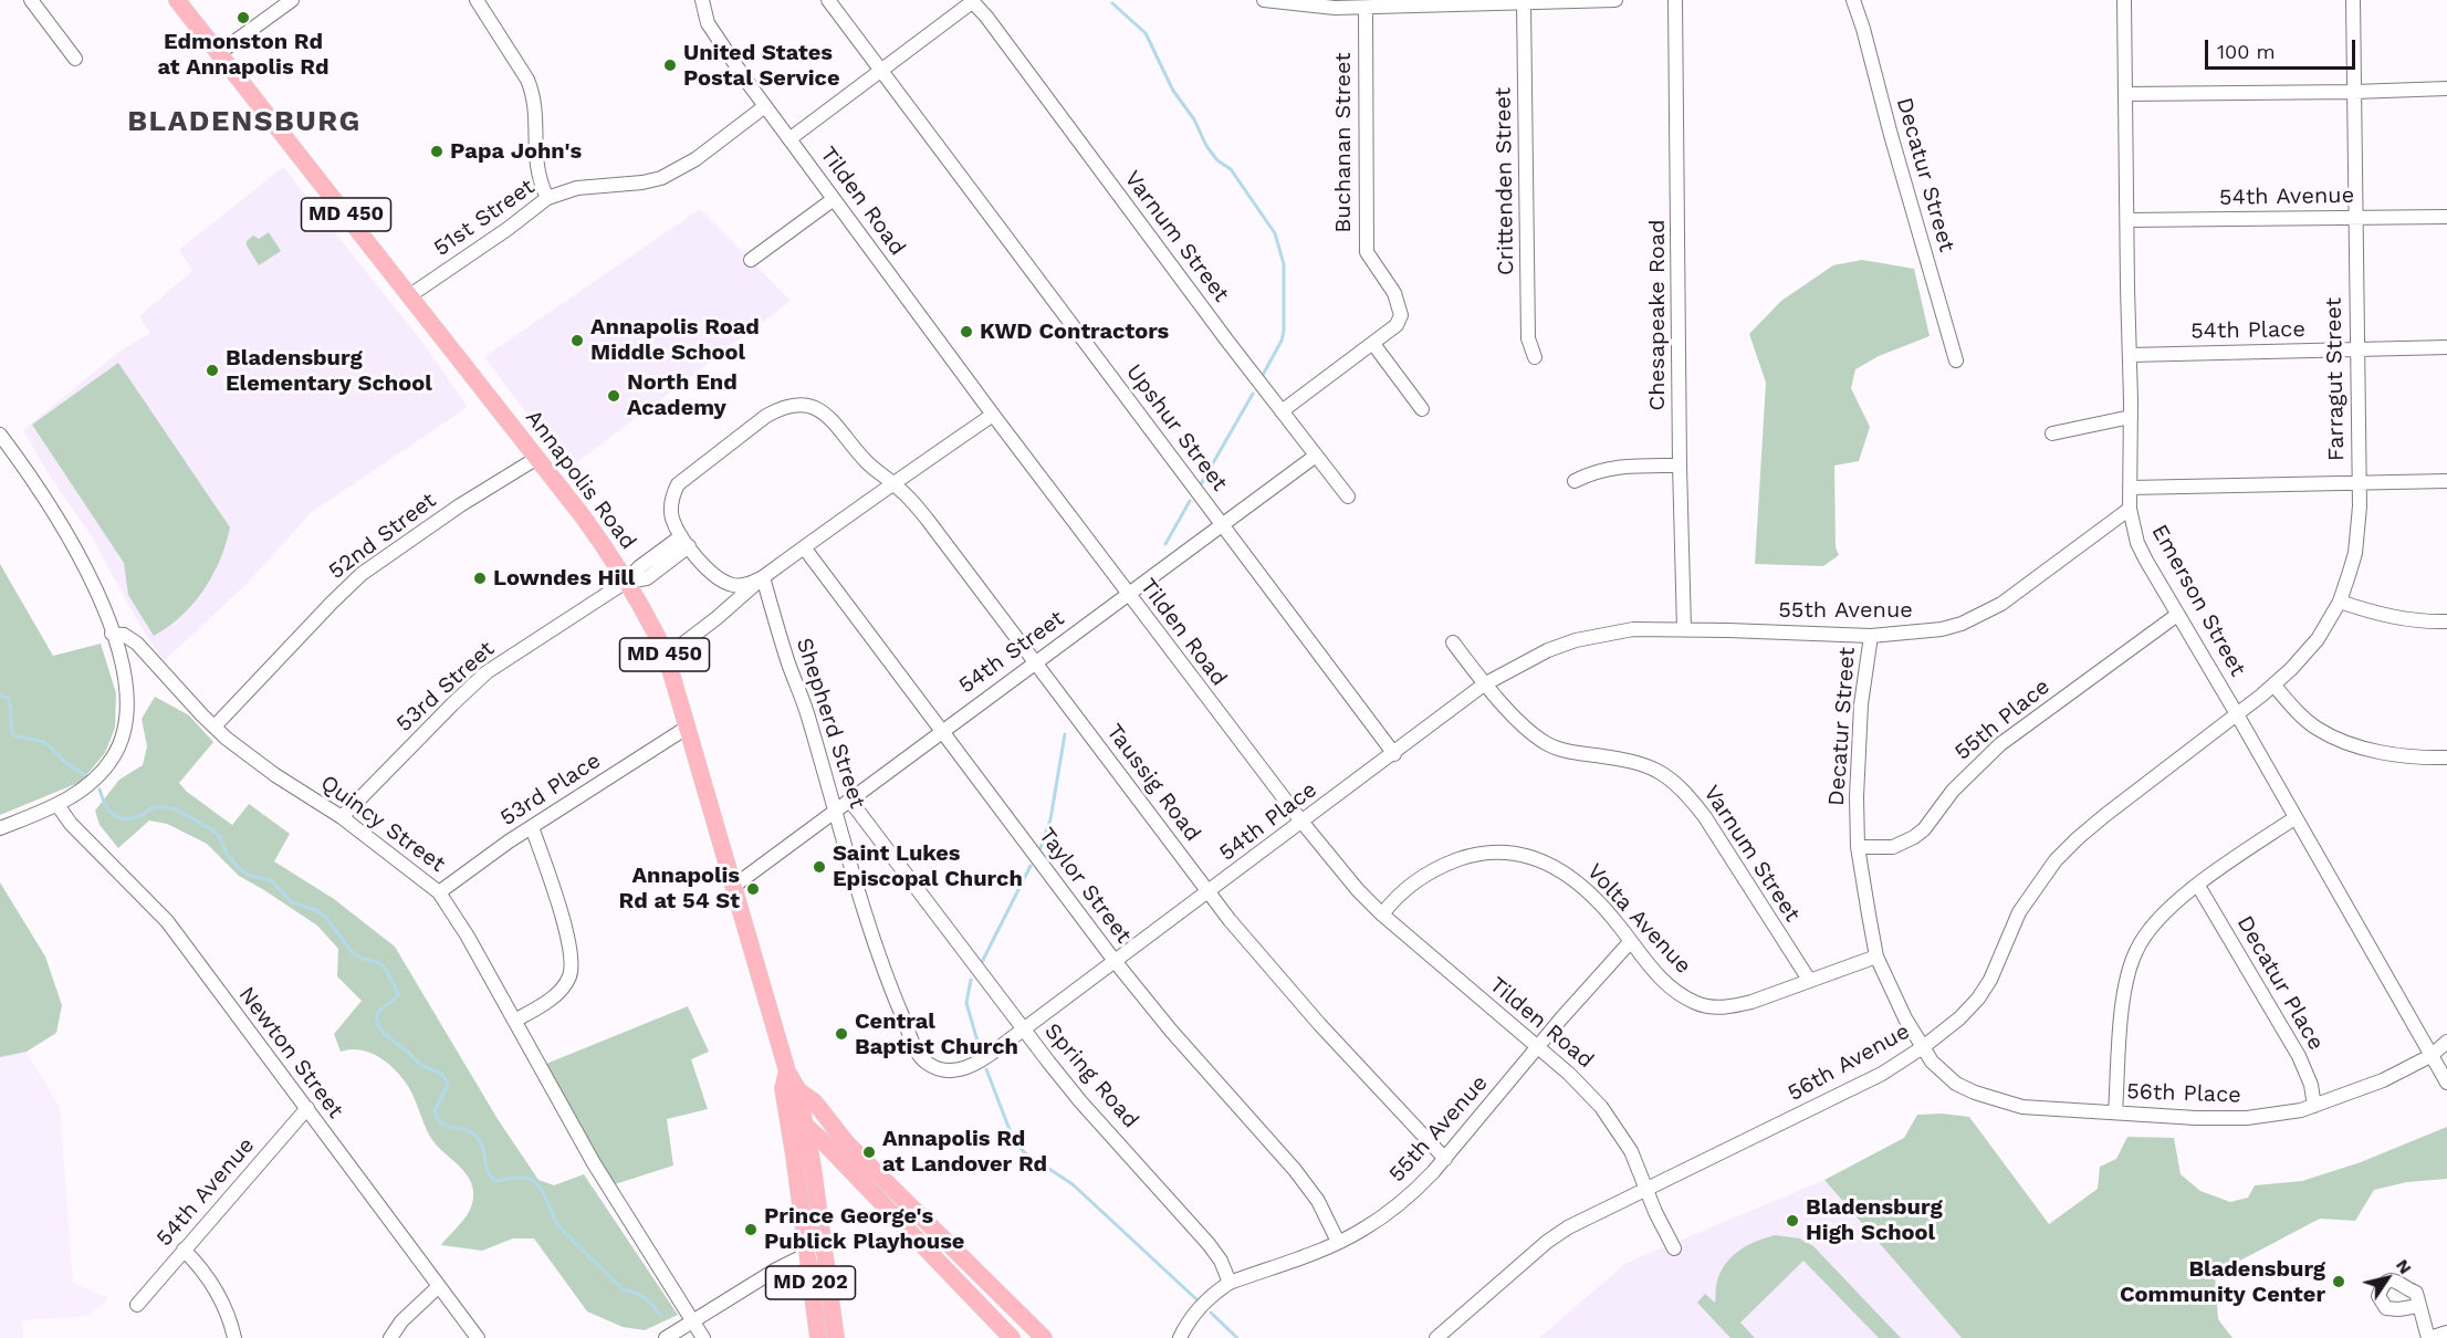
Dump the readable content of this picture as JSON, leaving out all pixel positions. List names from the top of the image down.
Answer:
{
  "streets": {
    "main road": ["MD 450", "Annapolis Road", "MD 202"],
    "street": [
      "Buchanan Street",
      "Decatur Street",
      "Crittenden Street",
      "54th Avenue",
      "Tilden Road",
      "51st Street",
      "Varnum Street",
      "Chesapeake Road",
      "54th Place",
      "Farragut Street",
      "Upshur Street",
      "52nd Street",
      "Emerson Street",
      "55th Avenue",
      "54th Street",
      "53rd Street",
      "55th Place",
      "Shepherd Street",
      "Taussig Road",
      "53rd Place",
      "Quincy Street",
      "Taylor Street",
      "Volta Avenue",
      "Decatur Place",
      "Newton Street",
      "56th Avenue",
      "Spring Road",
      "56th Place"
    ]
  },
  "crossings": [
    ["Decatur Street", "55th Avenue"],
    ["Decatur Street", "55th Place"],
    ["Decatur Street", "Volta Avenue"],
    ["Decatur Street", "56th Avenue"],
    ["Decatur Street", "56th Place"],
    ["54th Avenue", "Farragut Street"],
    ["54th Avenue", "Emerson Street"],
    ["54th Avenue", "Newton Street"],
    ["Tilden Road", "51st Street"],
    ["Tilden Road", "54th Place"],
    ["Tilden Road", "55th Avenue"],
    ["Tilden Road", "54th Street"],
    ["Tilden Road", "Volta Avenue"],
    ["Tilden Road", "56th Avenue"],
    ["MD 450", "Annapolis Road"],
    ["MD 450", "MD 202"],
    ["51st Street", "Annapolis Road"],
    ["Varnum Street", "54th Place"],
    ["Varnum Street", "54th Street"],
    ["Varnum Street", "Volta Avenue"],
    ["Chesapeake Road", "54th Place"],
    ["Chesapeake Road", "55th Avenue"],
    ["54th Place", "Farragut Street"],
    ["54th Place", "Upshur Street"],
    ["54th Place", "Emerson Street"],
    ["54th Place", "55th Avenue"],
    ["54th Place", "Shepherd Street"],
    ["54th Place", "Taussig Road"],
    ["54th Place", "Taylor Street"],
    ["54th Place", "Spring Road"],
    ["Farragut Street", "Emerson Street"],
    ["Farragut Street", "56th Avenue"],
    ["Upshur Street", "54th Street"],
    ["Annapolis Road", "52nd Street"],
    ["Annapolis Road", "54th Street"],
    ["Annapolis Road", "53rd Street"],
    ["Annapolis Road", "53rd Place"],
    ["52nd Street", "Quincy Street"],
    ["Emerson Street", "55th Avenue"],
    ["Emerson Street", "55th Place"],
    ["Emerson Street", "56th Avenue"],
    ["Emerson Street", "56th Place"],
    ["55th Avenue", "Taussig Road"],
    ["55th Avenue", "Taylor Street"],
    ["55th Avenue", "Volta Avenue"],
    ["55th Avenue", "Spring Road"],
    ["54th Street", "Shepherd Street"],
    ["54th Street", "Taussig Road"],
    ["54th Street", "Taylor Street"],
    ["54th Street", "Spring Road"],
    ["53rd Street", "Taussig Road"],
    ["53rd Street", "Quincy Street"],
    ["53rd Place", "Quincy Street"],
    ["Decatur Place", "56th Place"],
    ["56th Avenue", "56th Place"]
  ],
  "districts": ["BLADENSBURG"],
  "places": [
    "Edmonston Rd at Annapolis Rd",
    "United States Postal Service",
    "Papa John's",
    "KWD Contractors",
    "Annapolis Road Middle School",
    "Bladensburg Elementary School",
    "North End Academy",
    "Lowndes Hill",
    "Saint Lukes Episcopal Church",
    "Annapolis Rd at 54 St",
    "Central Baptist Church",
    "Annapolis Rd at Landover Rd",
    "Bladensburg High School",
    "Prince George's Publick Playhouse",
    "Bladensburg Community Center"
  ],
  "scale_bar": "100 m",
  "north": "top right"
}
